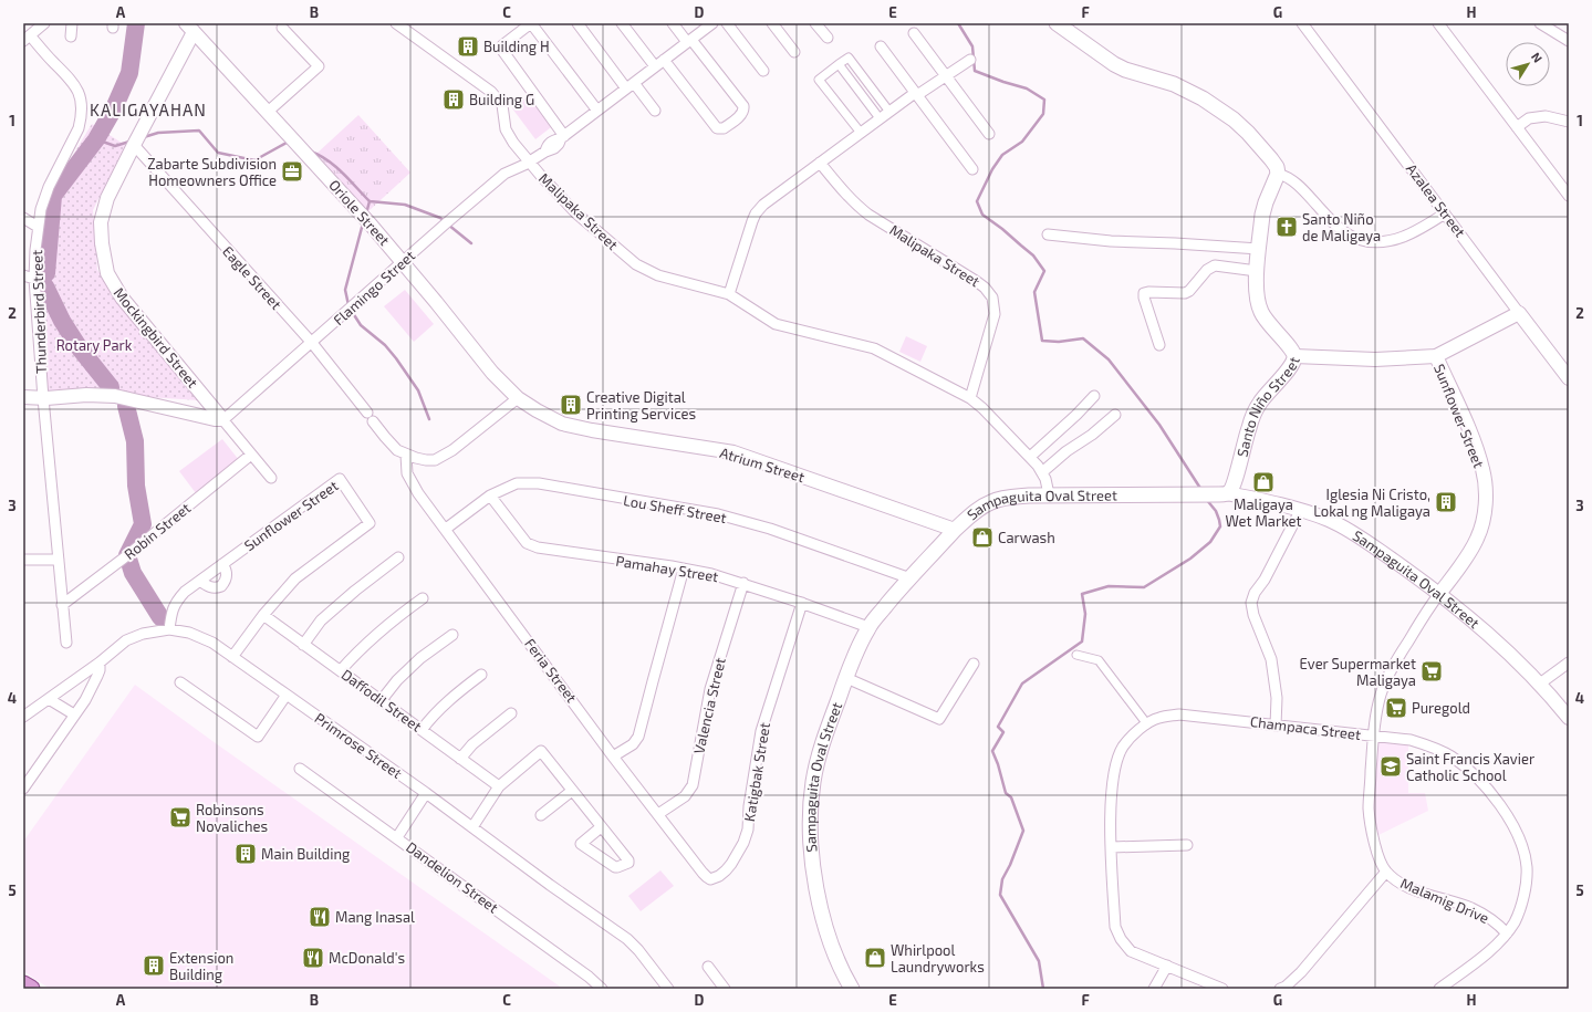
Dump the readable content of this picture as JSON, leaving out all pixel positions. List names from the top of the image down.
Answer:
{
  "streets": {
    "main road": ["Santo Niño Street", "Sampaguita Oval Street"],
    "street": [
      "Azalea Street",
      "Malipaka Street",
      "Oriole Street",
      "Eagle Street",
      "Flamingo Street",
      "Thunderbird Street",
      "Mockingbird Street",
      "Sunflower Street",
      "Atrium Street",
      "Lou Sheff Street",
      "Robin Street",
      "Pamahay Street",
      "Feria Street",
      "Daffodil Street",
      "Valencia Street",
      "Champaca Street",
      "Primrose Street",
      "Katigbak Street",
      "Dandelion Street",
      "Malamig Drive"
    ]
  },
  "crossings": [
    ["Malipaka Street", "Flamingo Street"],
    ["Malipaka Street", "Sampaguita Oval Street"],
    ["Oriole Street", "Flamingo Street"],
    ["Oriole Street", "Mockingbird Street"],
    ["Oriole Street", "Atrium Street"],
    ["Eagle Street", "Flamingo Street"],
    ["Eagle Street", "Mockingbird Street"],
    ["Flamingo Street", "Mockingbird Street"],
    ["Thunderbird Street", "Robin Street"],
    ["Santo Niño Street", "Sampaguita Oval Street"],
    ["Sunflower Street", "Sampaguita Oval Street"],
    ["Sunflower Street", "Daffodil Street"],
    ["Sunflower Street", "Primrose Street"],
    ["Sunflower Street", "Malamig Drive"],
    ["Atrium Street", "Sampaguita Oval Street"],
    ["Sampaguita Oval Street", "Lou Sheff Street"],
    ["Sampaguita Oval Street", "Pamahay Street"],
    ["Sampaguita Oval Street", "Malamig Drive"],
    ["Lou Sheff Street", "Pamahay Street"],
    ["Lou Sheff Street", "Feria Street"],
    ["Pamahay Street", "Valencia Street"],
    ["Pamahay Street", "Katigbak Street"],
    ["Feria Street", "Valencia Street"],
    ["Feria Street", "Katigbak Street"],
    ["Champaca Street", "Malamig Drive"]
  ],
  "districts": ["KALIGAYAHAN"],
  "parks": ["Rotary Park"],
  "places": {
    "building": [
      "Building H",
      "Building G",
      "Creative Digital Printing Services",
      "Iglesia Ni Cristo, Lokal ng Maligaya",
      "Main Building",
      "Extension Building"
    ],
    "office": ["Zabarte Subdivision Homeowners Office"],
    "church": ["Santo Niño de Maligaya"],
    "shop": ["Maligaya Wet Market", "Carwash", "Whirlpool Laundryworks"],
    "supermarket": ["Ever Supermarket Maligaya", "Puregold", "Robinsons Novaliches"],
    "school or university": ["Saint Francis Xavier Catholic School"],
    "restaurant": ["Mang Inasal", "McDonald's"]
  },
  "north": "top right",
  "grid": {
    "columns": [
      "A",
      "B",
      "C",
      "D",
      "E",
      "F",
      "G",
      "H"
    ],
    "rows": [
      "1",
      "2",
      "3",
      "4",
      "5"
    ]
  }
}
